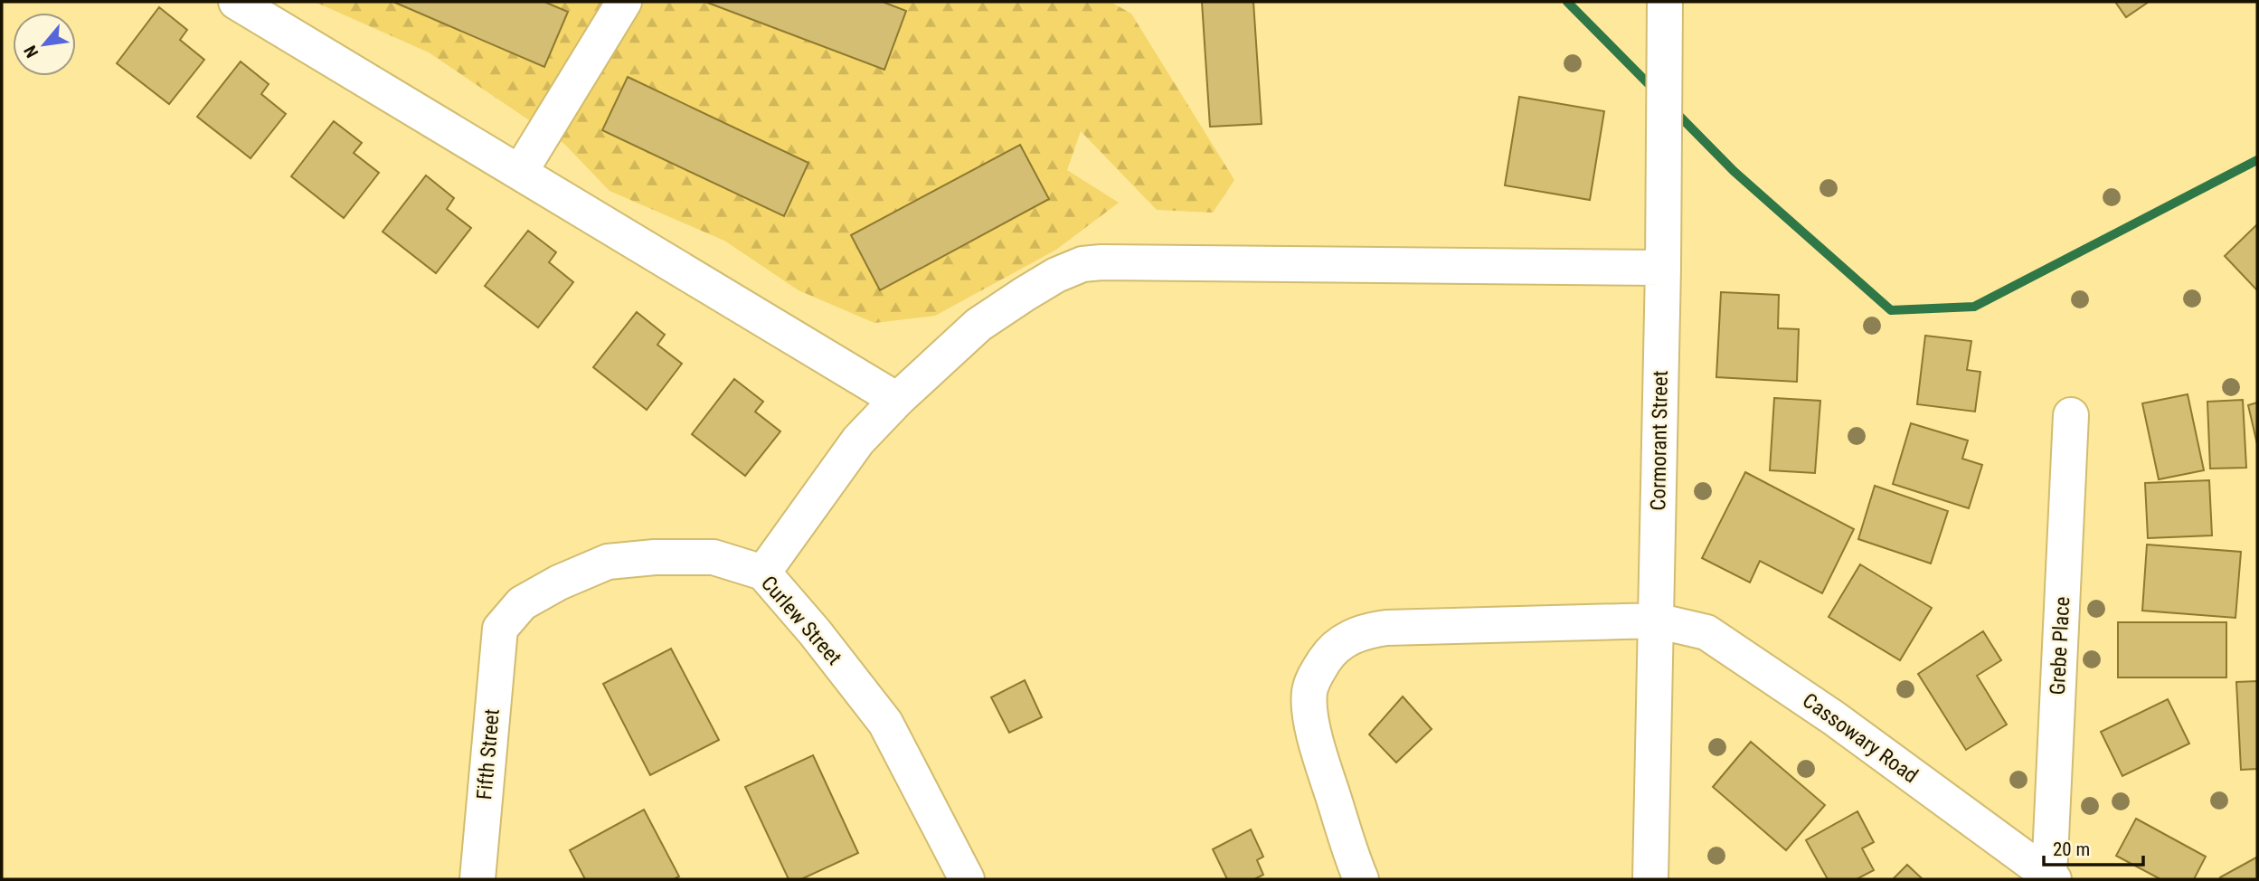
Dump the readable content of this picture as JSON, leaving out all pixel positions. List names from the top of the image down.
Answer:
{
  "streets": {
    "street": [
      "Cormorant Street",
      "Curlew Street",
      "Grebe Place",
      "Cassowary Road",
      "Fifth Street"
    ]
  },
  "crossings": [
    ["Cormorant Street", "Cassowary Road"],
    ["Curlew Street", "Fifth Street"],
    ["Grebe Place", "Cassowary Road"]
  ],
  "scale_bar": "20 m",
  "north": "bottom left"
}
